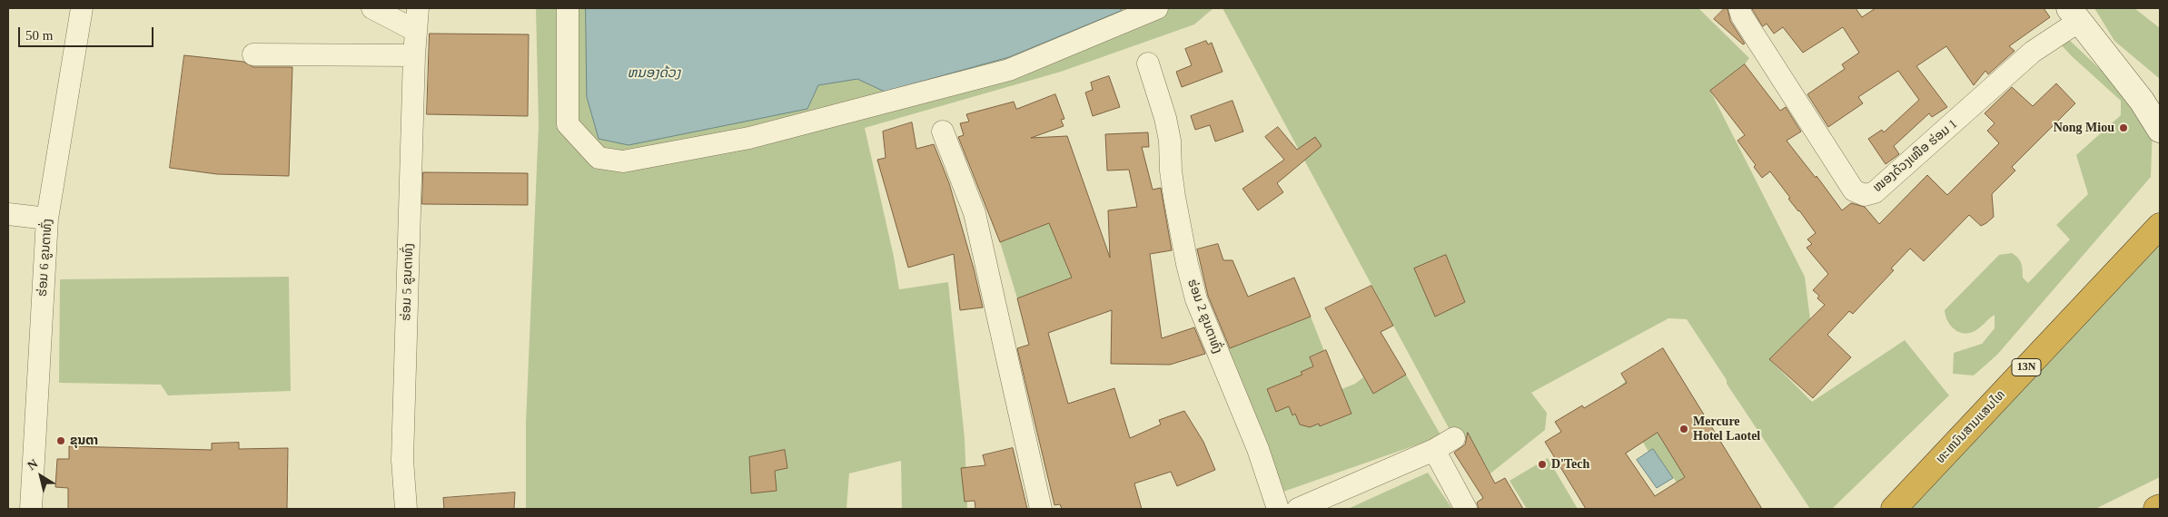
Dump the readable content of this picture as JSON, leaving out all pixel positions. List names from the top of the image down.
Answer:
{
  "streets": {
    "highway": ["13N", "ທະຫນົນສາມແສນໄທ"],
    "street": [
      "ໜອງດ້ວງເໜືອ ຮ່ອມ 1",
      "ຮ່ອມ 6 ຂູນຕາທົ່ງ",
      "ຮ່ອມ 5 ຂູນຕາທົ່ງ",
      "ຮ່ອມ 2 ຂູນຕາທົ່ງ"
    ]
  },
  "water": ["ຫນອງດ້ວງ"],
  "places": [
    "Nong Miou",
    "Mercure Hotel Laotel",
    "ຂຸນຕາ",
    "D'Tech"
  ],
  "scale_bar": "50 m",
  "north": "top left"
}
